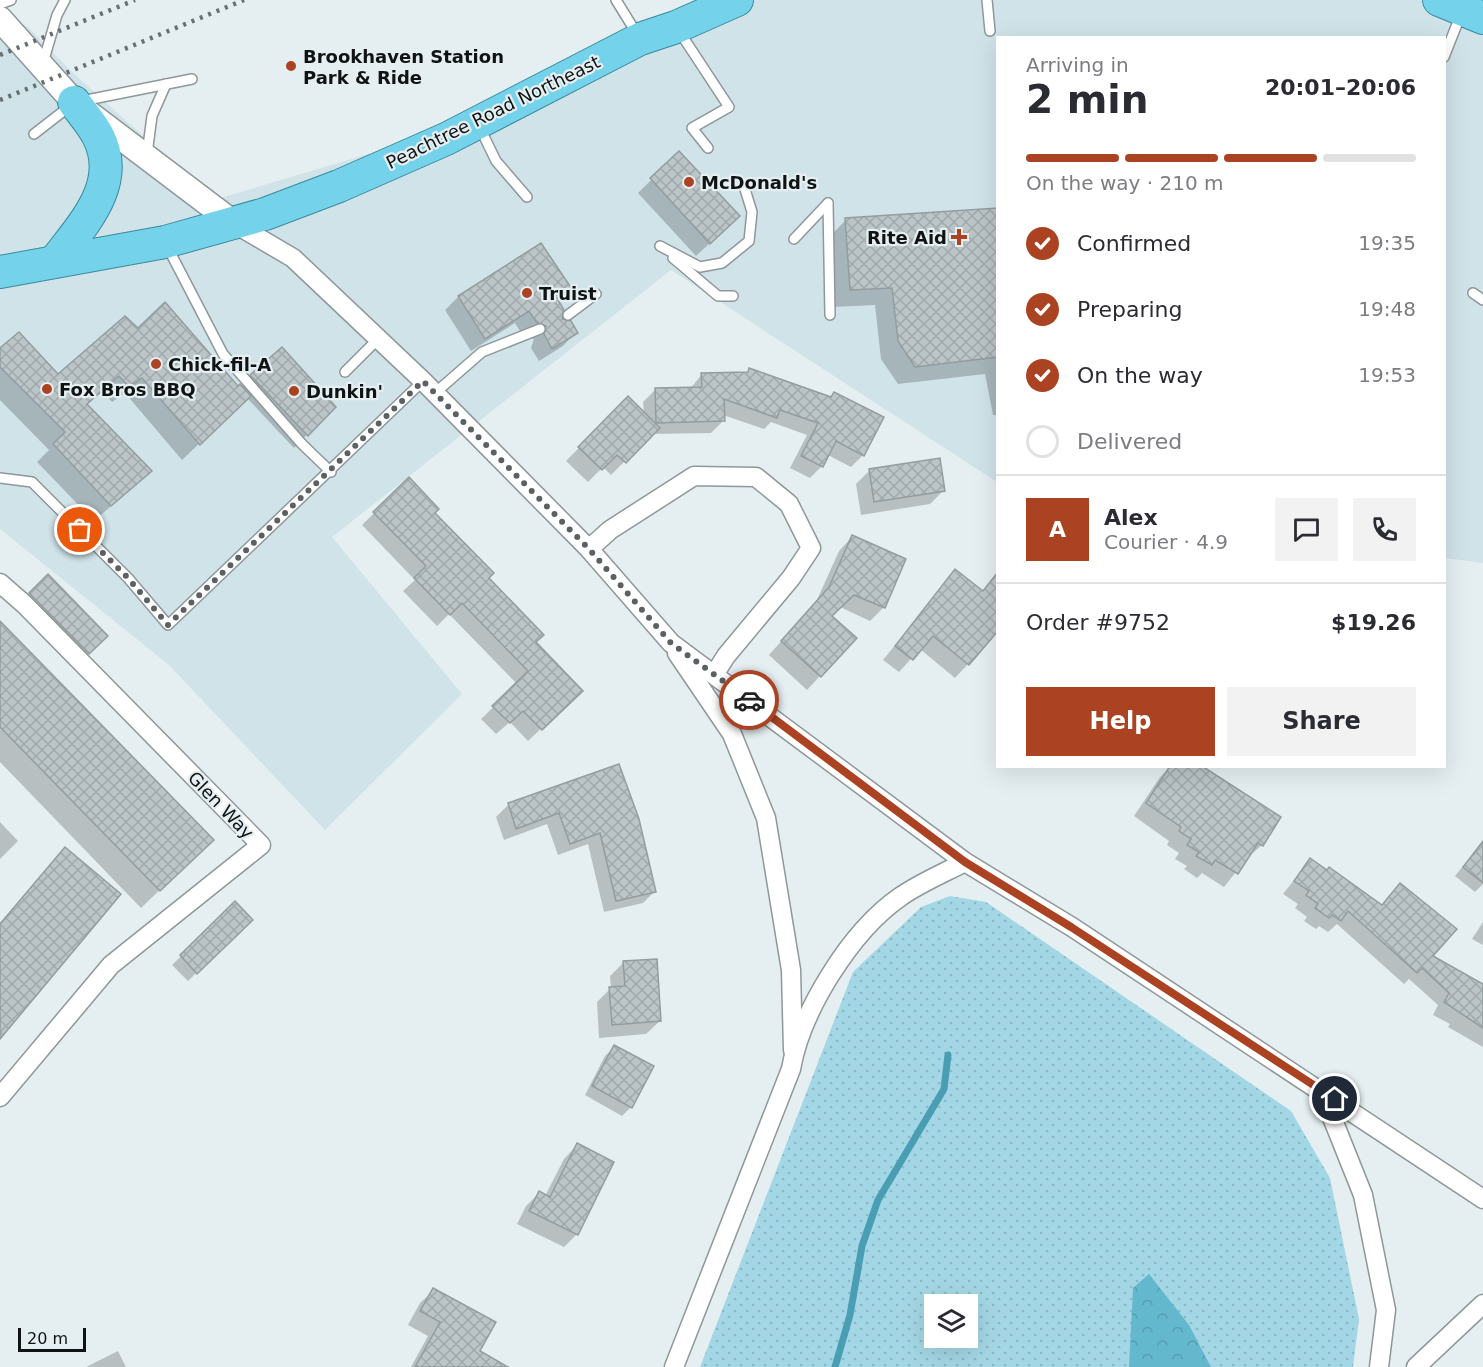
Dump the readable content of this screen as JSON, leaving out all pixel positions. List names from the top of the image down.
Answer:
{
  "streets": {
    "highway": ["Peachtree Road Northeast"],
    "street": ["Glen Way"]
  },
  "places": {
    "other": [
      "Brookhaven Station Park & Ride",
      "McDonald's",
      "Truist",
      "Chick-fil-A",
      "Fox Bros BBQ",
      "Dunkin'"
    ],
    "health": ["Rite Aid"]
  },
  "scale_bar": "20 m",
  "page": {
    "heading": ["2 min", "Arriving in", "20:01–20:06"],
    "panel": [
      "Alex",
      "Courier · 4.9",
      "Order #9752",
      "$19.26"
    ],
    "bar": "On the way · 210 m",
    "list": [
      ["Confirmed", "19:35"],
      ["Preparing", "19:48"],
      ["On the way", "19:53"],
      "Delivered"
    ],
    "round": "A",
    "buttons": ["Help", "Share"],
    "scale": "20 m"
  }
}
